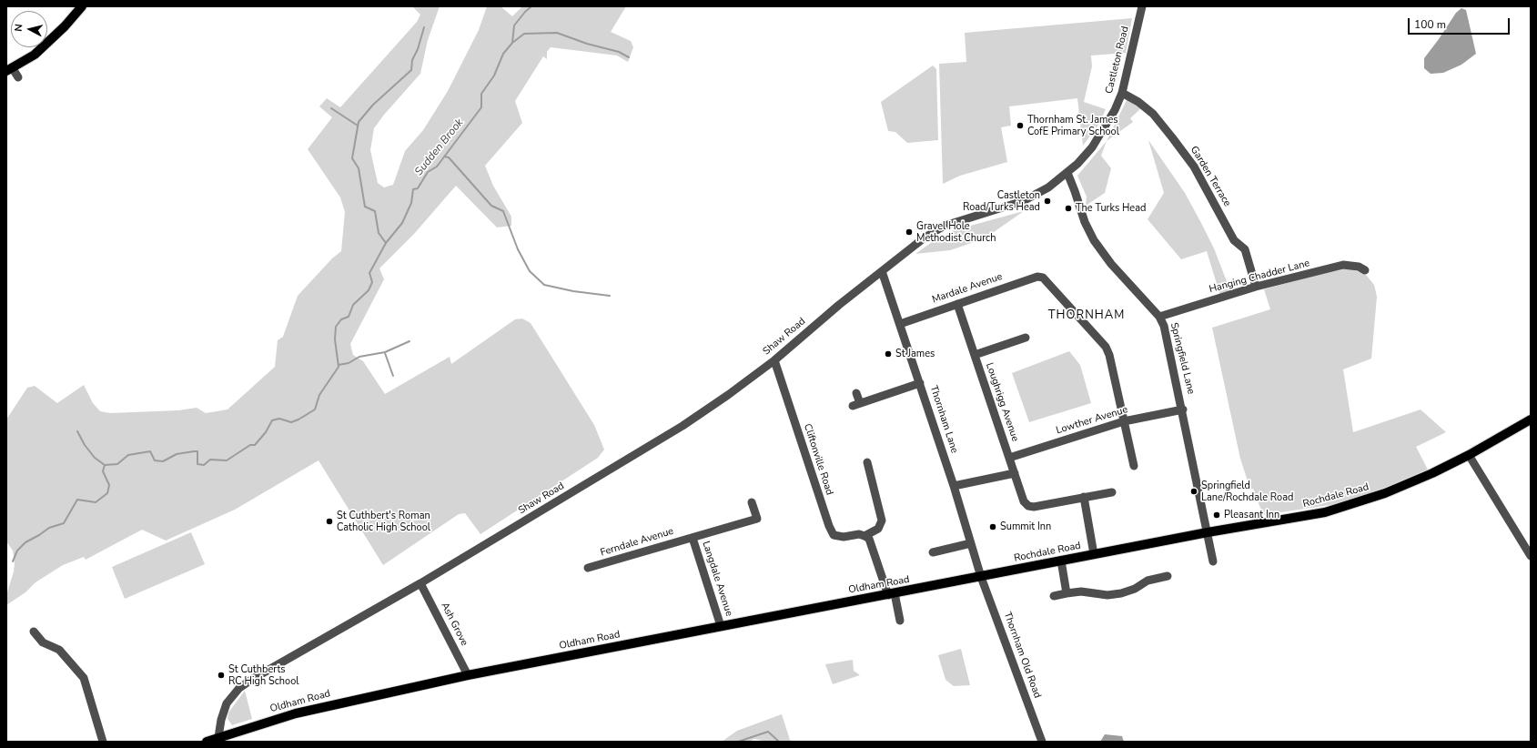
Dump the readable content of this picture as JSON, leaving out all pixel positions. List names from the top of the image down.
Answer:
{
  "streets": {
    "main road": ["Rochdale Road", "Oldham Road"],
    "street": [
      "Castleton Road",
      "Garden Terrace",
      "Hanging Chadder Lane",
      "Mardale Avenue",
      "Shaw Road",
      "Springfield Lane",
      "Loughrigg Avenue",
      "Thornham Lane",
      "Lowther Avenue",
      "Cliftonville Road",
      "Ferndale Avenue",
      "Langdale Avenue",
      "Ash Grove",
      "Thornham Old Road"
    ]
  },
  "crossings": [
    ["Castleton Road", "Garden Terrace"],
    ["Castleton Road", "Shaw Road"],
    ["Castleton Road", "Springfield Lane"],
    ["Castleton Road", "Thornham Lane"],
    ["Garden Terrace", "Hanging Chadder Lane"],
    ["Hanging Chadder Lane", "Springfield Lane"],
    ["Mardale Avenue", "Loughrigg Avenue"],
    ["Mardale Avenue", "Thornham Lane"],
    ["Mardale Avenue", "Lowther Avenue"],
    ["Shaw Road", "Thornham Lane"],
    ["Shaw Road", "Cliftonville Road"],
    ["Shaw Road", "Oldham Road"],
    ["Shaw Road", "Ash Grove"],
    ["Springfield Lane", "Lowther Avenue"],
    ["Springfield Lane", "Rochdale Road"],
    ["Loughrigg Avenue", "Lowther Avenue"],
    ["Thornham Lane", "Rochdale Road"],
    ["Thornham Lane", "Oldham Road"],
    ["Thornham Lane", "Thornham Old Road"],
    ["Rochdale Road", "Oldham Road"],
    ["Rochdale Road", "Thornham Old Road"],
    ["Ferndale Avenue", "Langdale Avenue"],
    ["Langdale Avenue", "Oldham Road"],
    ["Oldham Road", "Ash Grove"],
    ["Oldham Road", "Thornham Old Road"]
  ],
  "districts": ["THORNHAM"],
  "water": ["Sudden Brook"],
  "places": [
    "Thornham St. James CofE Primary School",
    "Castleton Road/Turks Head",
    "The Turks Head",
    "Gravel Hole Methodist Church",
    "St James",
    "Springfield Lane/Rochdale Road",
    "Pleasant Inn",
    "St Cuthbert's Roman Catholic High School",
    "Summit Inn",
    "St Cuthberts RC High School"
  ],
  "scale_bar": "100 m",
  "north": "left"
}
